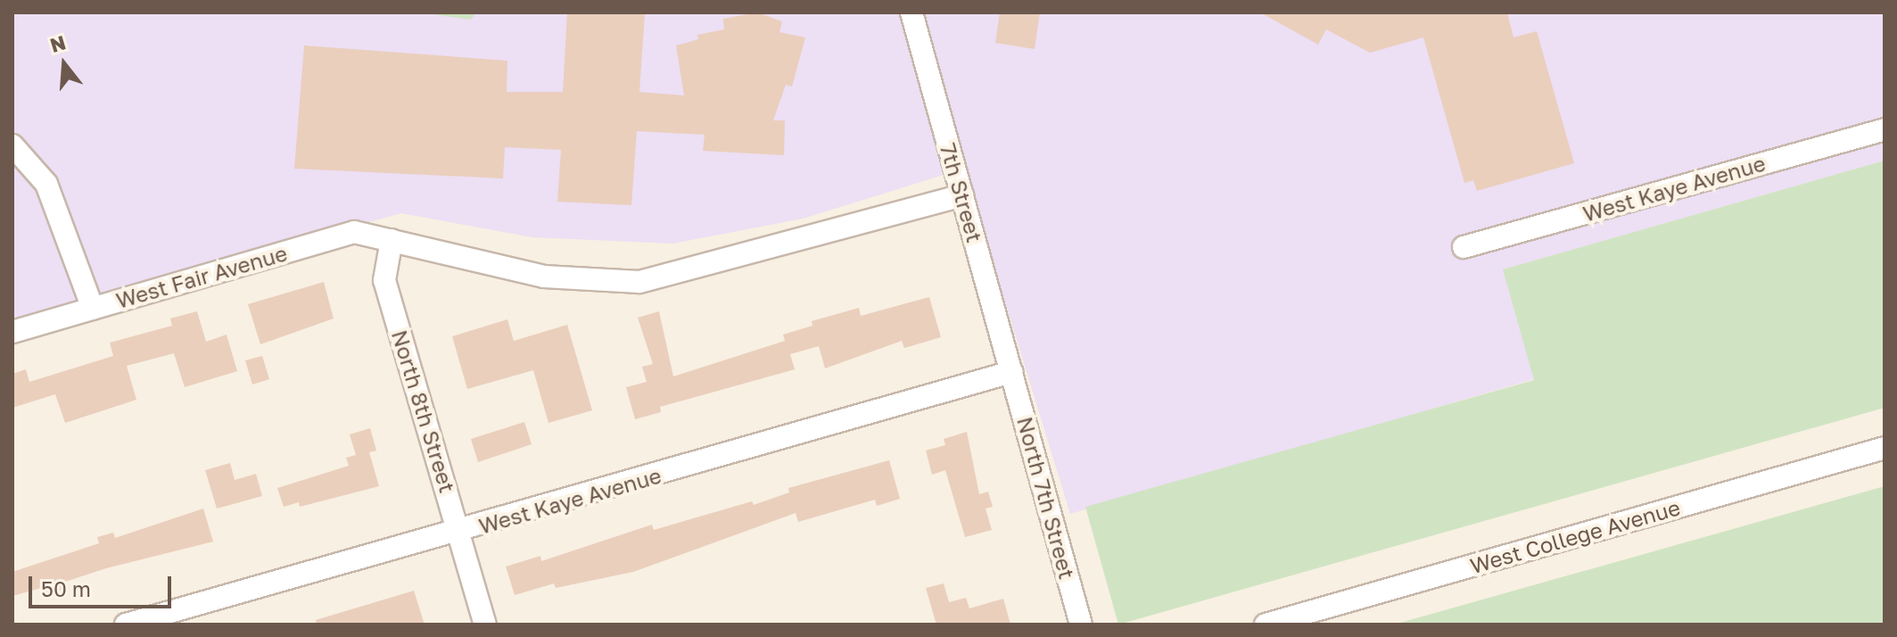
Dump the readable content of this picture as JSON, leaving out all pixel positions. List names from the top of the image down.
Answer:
{
  "streets": {
    "street": [
      "West Kaye Avenue",
      "7th Street",
      "West Fair Avenue",
      "North 8th Street",
      "North 7th Street",
      "West College Avenue"
    ]
  },
  "crossings": [
    ["West Kaye Avenue", "7th Street"],
    ["West Kaye Avenue", "North 8th Street"],
    ["West Kaye Avenue", "North 7th Street"],
    ["7th Street", "West Fair Avenue"],
    ["7th Street", "North 7th Street"],
    ["West Fair Avenue", "North 8th Street"]
  ],
  "scale_bar": "50 m",
  "north": "top"
}
